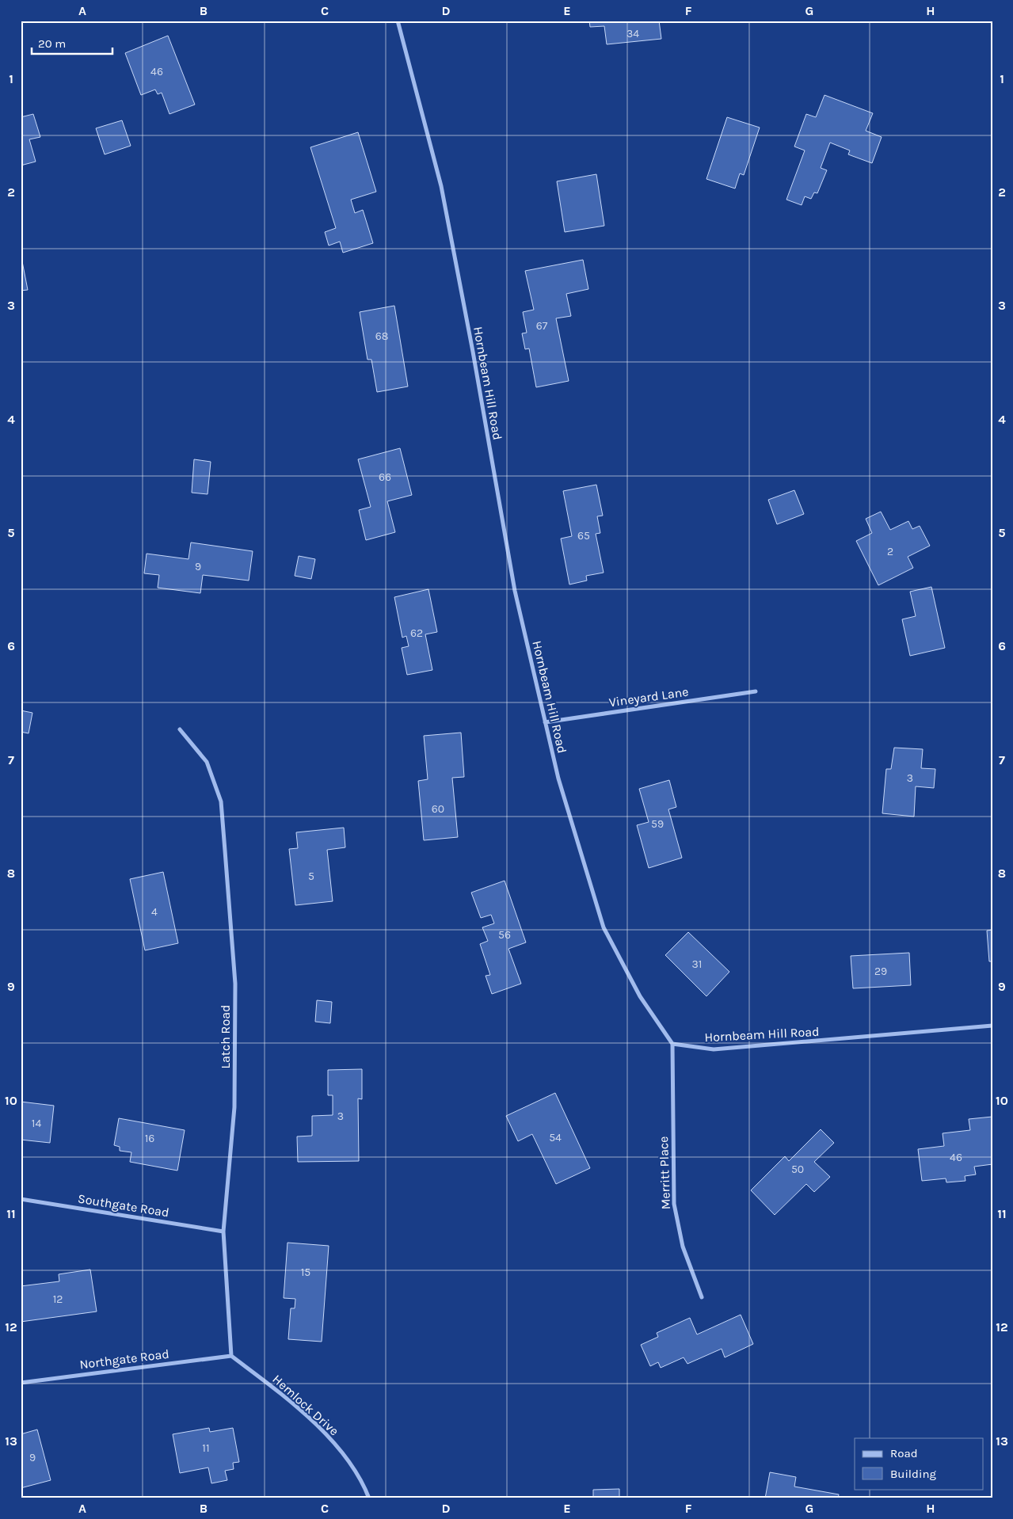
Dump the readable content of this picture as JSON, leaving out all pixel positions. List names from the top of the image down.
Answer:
{
  "streets": {
    "street": [
      "Hornbeam Hill Road",
      "Vineyard Lane",
      "Latch Road",
      "Merritt Place",
      "Southgate Road",
      "Northgate Road",
      "Hemlock Drive"
    ]
  },
  "crossings": [
    ["Hornbeam Hill Road", "Vineyard Lane"],
    ["Hornbeam Hill Road", "Merritt Place"],
    ["Latch Road", "Southgate Road"],
    ["Latch Road", "Northgate Road"],
    ["Latch Road", "Hemlock Drive"],
    ["Northgate Road", "Hemlock Drive"]
  ],
  "house_numbers": [
    "34",
    "46",
    "67",
    "68",
    "66",
    "65",
    "2",
    "9",
    "62",
    "3",
    "60",
    "59",
    "5",
    "4",
    "56",
    "31",
    "29",
    "3",
    "14",
    "54",
    "16",
    "46",
    "50",
    "15",
    "12",
    "11",
    "9"
  ],
  "legend": ["Road", "Building"],
  "scale_bar": "20 m",
  "grid": {
    "columns": [
      "A",
      "B",
      "C",
      "D",
      "E",
      "F",
      "G",
      "H"
    ],
    "rows": [
      "1",
      "2",
      "3",
      "4",
      "5",
      "6",
      "7",
      "8",
      "9",
      "10",
      "11",
      "12",
      "13"
    ]
  }
}
